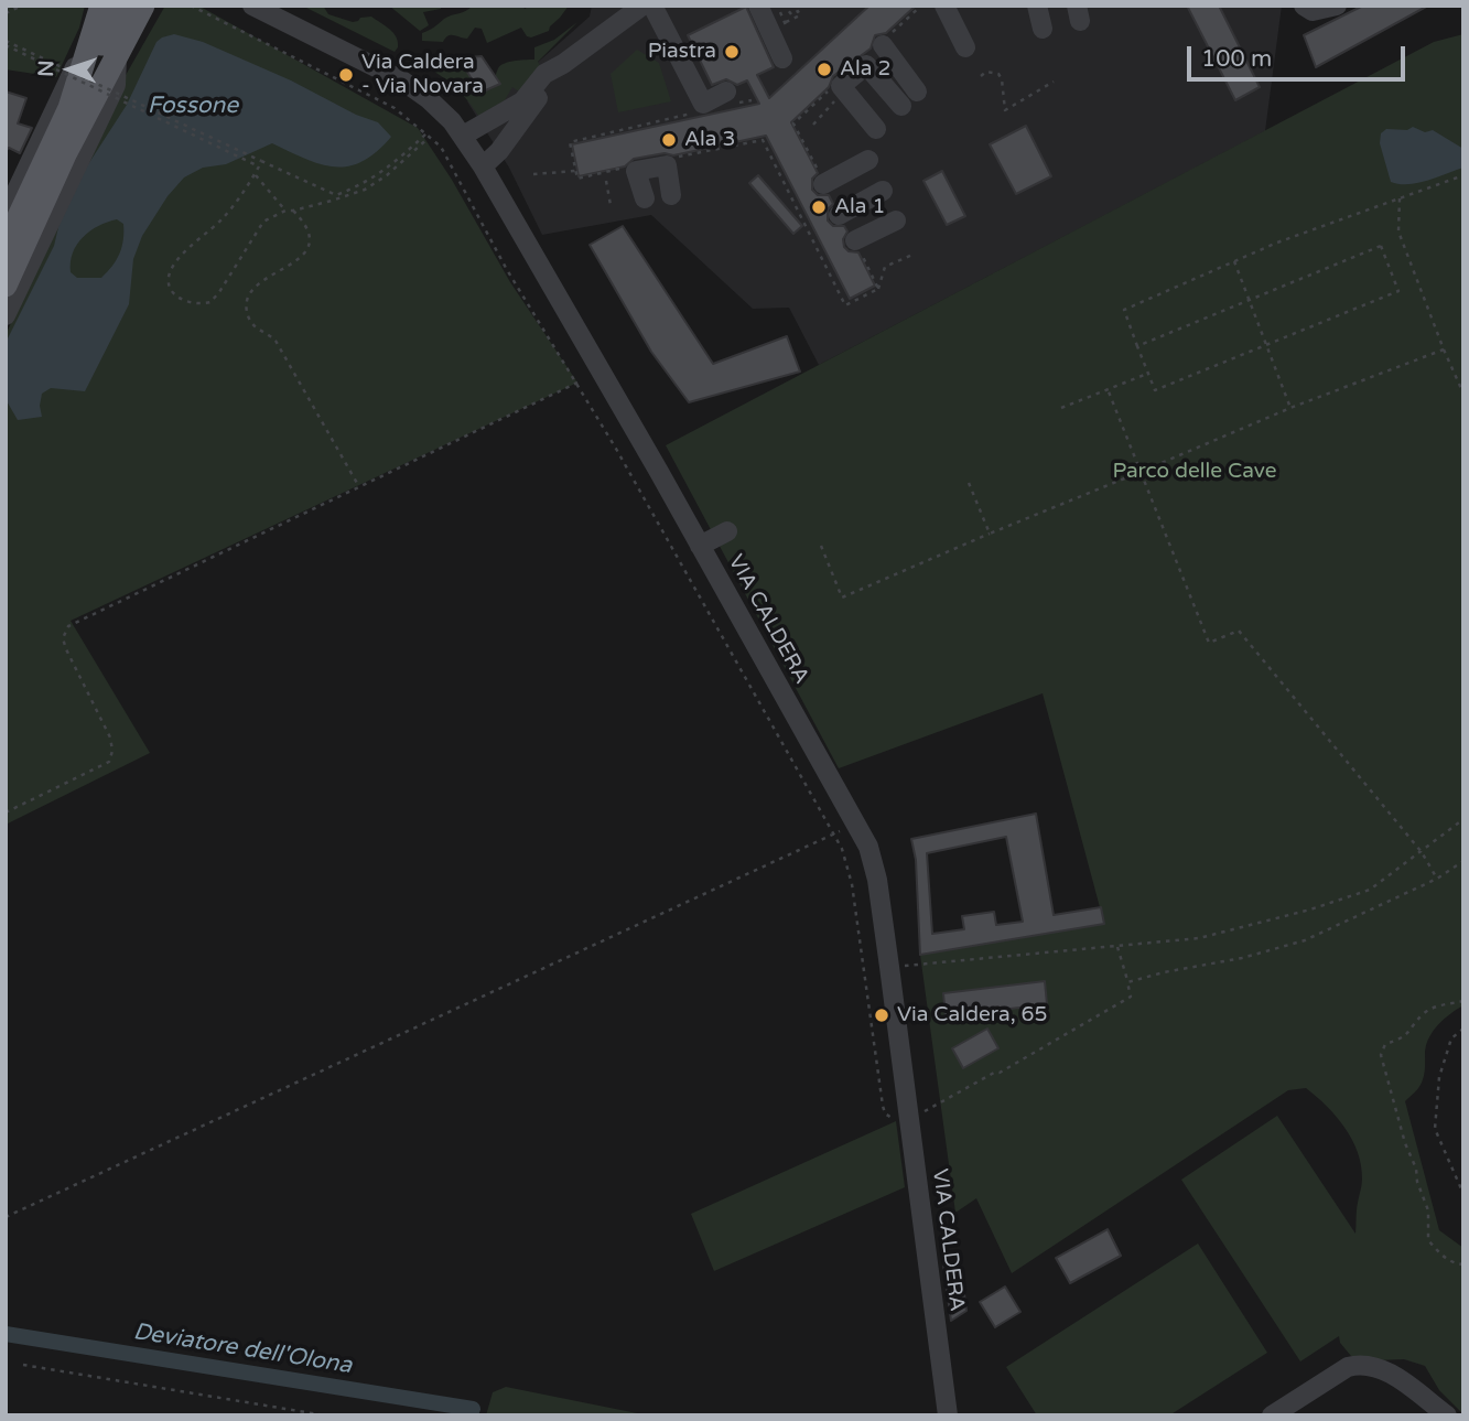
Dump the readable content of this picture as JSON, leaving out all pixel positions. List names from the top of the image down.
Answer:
{
  "streets": {
    "street": ["VIA CALDERA"]
  },
  "water": ["Fossone", "Deviatore dell'Olona"],
  "parks": ["Parco delle Cave"],
  "places": [
    "Piastra",
    "Ala 2",
    "Via Caldera - Via Novara",
    "Ala 3",
    "Ala 1",
    "Via Caldera, 65"
  ],
  "scale_bar": "100 m",
  "north": "left"
}
